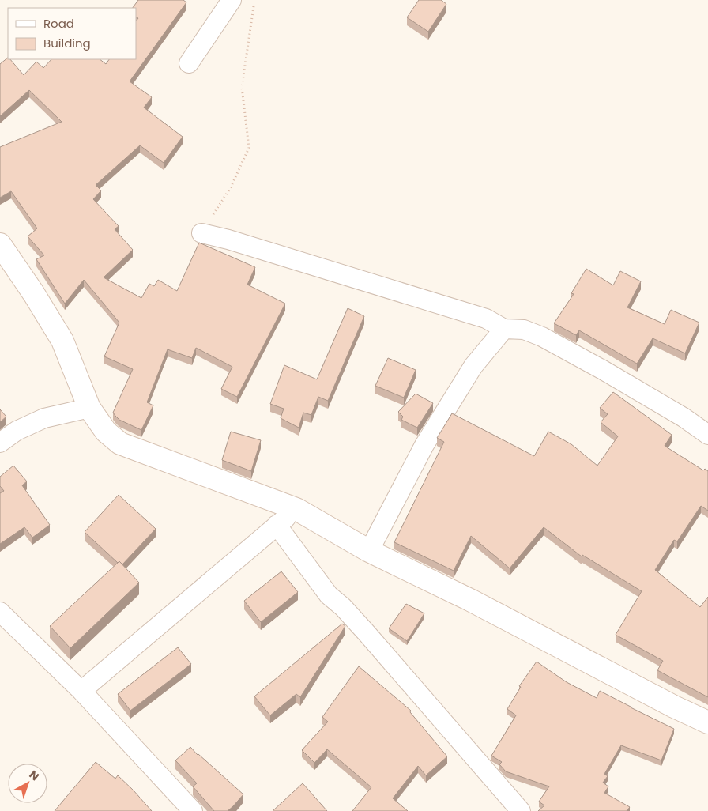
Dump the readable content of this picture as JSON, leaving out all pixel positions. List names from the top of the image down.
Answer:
{
  "legend": ["Road", "Building"],
  "north": "top right"
}
